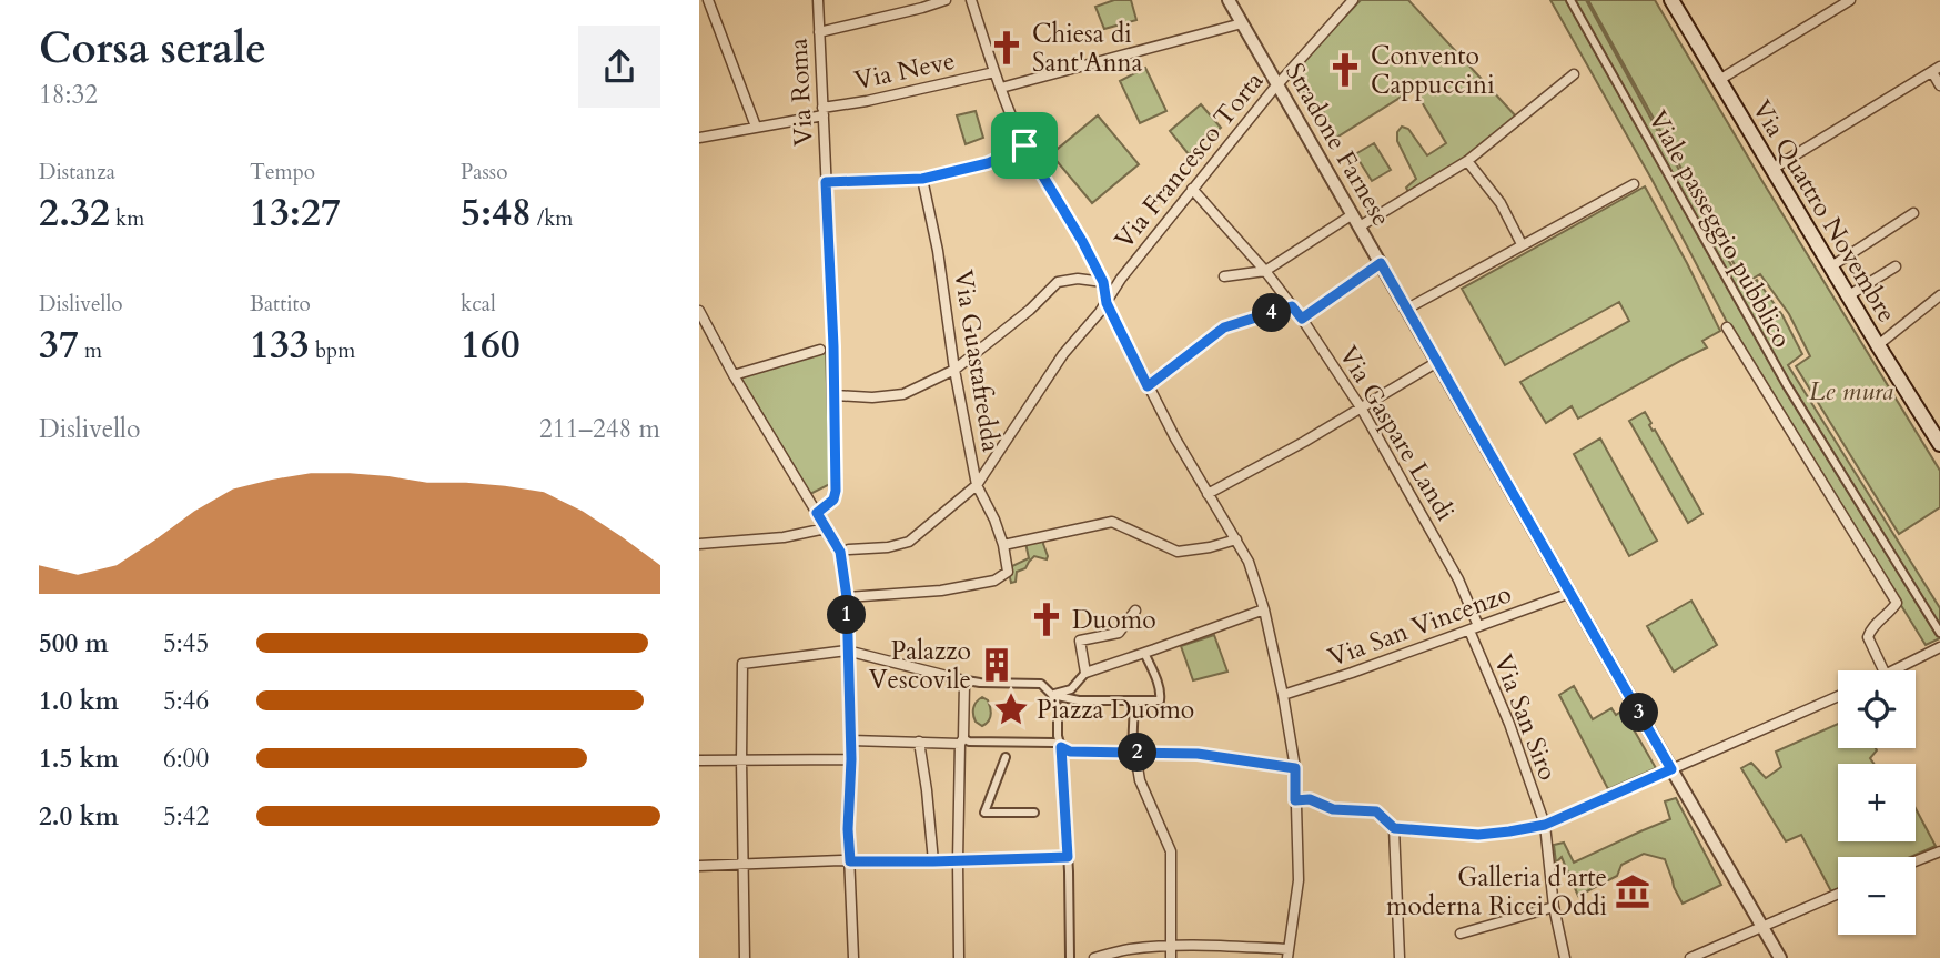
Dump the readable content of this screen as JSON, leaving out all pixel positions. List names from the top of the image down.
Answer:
{
  "streets": {
    "main road": ["Via Quattro Novembre"],
    "street": [
      "Via Neve",
      "Via Roma",
      "Stradone Farnese",
      "Via Francesco Torta",
      "Viale passeggio pubblico",
      "Via Guastafredda",
      "Via Gaspare Landi",
      "Via San Vincenzo",
      "Via San Siro"
    ]
  },
  "crossings": [
    ["Via Neve", "Via Roma"],
    ["Stradone Farnese", "Via Francesco Torta"],
    ["Stradone Farnese", "Via San Vincenzo"],
    ["Via Francesco Torta", "Via Guastafredda"],
    ["Via Francesco Torta", "Via Gaspare Landi"],
    ["Via Gaspare Landi", "Via San Vincenzo"],
    ["Via Gaspare Landi", "Via San Siro"],
    ["Via San Vincenzo", "Via San Siro"]
  ],
  "parks": ["Le mura"],
  "places": {
    "church": ["Chiesa di Sant'Anna", "Convento Cappuccini", "Duomo"],
    "building": ["Palazzo Vescovile"],
    "place": ["Piazza Duomo"],
    "museum": ["Galleria d'arte moderna Ricci Oddi"]
  },
  "page": {
    "heading": ["Corsa serale", "18:32"],
    "stats": [
      ["Distanza", "2.32 km"],
      ["Tempo", "13:27"],
      ["Passo", "5:48 /km"],
      ["Dislivello", "37 m"],
      ["Battito", "133 bpm"],
      ["kcal", "160"]
    ],
    "pins": [
      "4",
      "1",
      "3",
      "2"
    ],
    "chart": ["Dislivello", "211–248 m"],
    "list": [
      {
        "name": "500 m",
        "note": "5:45"
      },
      {
        "name": "1.0 km",
        "note": "5:46"
      },
      {
        "name": "1.5 km",
        "note": "6:00"
      },
      {
        "name": "2.0 km",
        "note": "5:42"
      }
    ],
    "map_buttons": ["+", "−"]
  }
}
